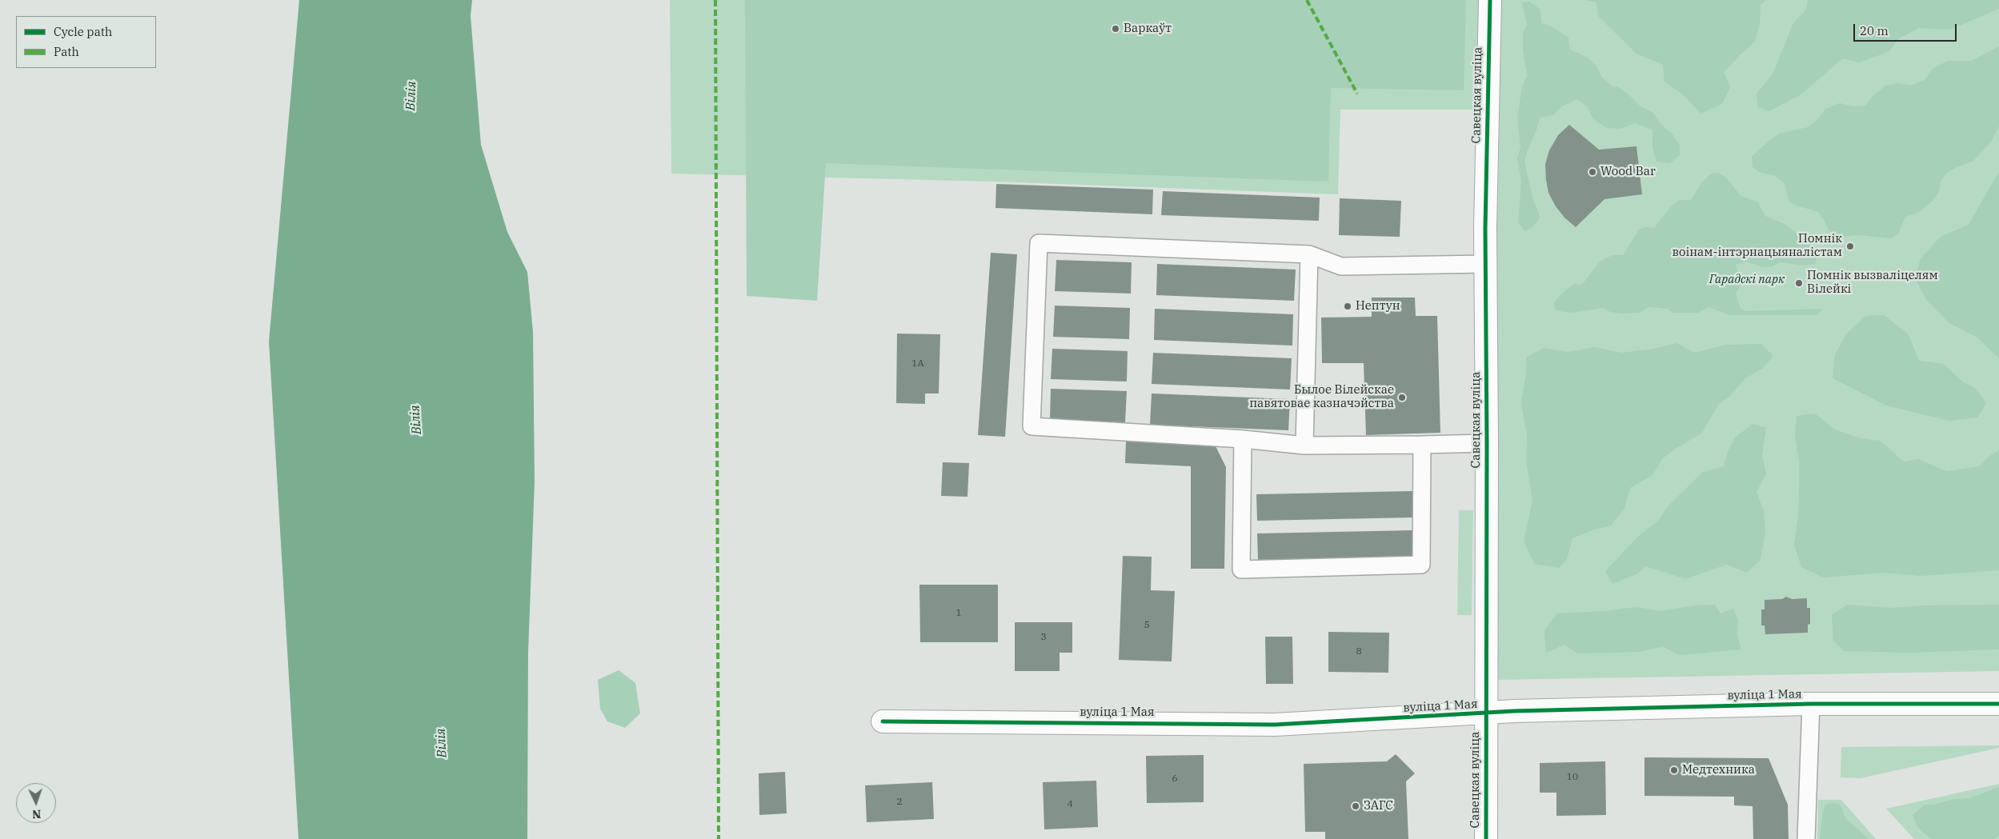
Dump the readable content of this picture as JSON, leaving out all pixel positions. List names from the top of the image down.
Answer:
{
  "streets": {
    "street": ["Савецкая вуліца", "вуліца 1 Мая"]
  },
  "crossings": [
    ["Савецкая вуліца", "вуліца 1 Мая"]
  ],
  "water": ["Вілія"],
  "parks": ["Гарадскі парк"],
  "places": [
    "Варкаўт",
    "Wood Bar",
    "Помнік воінам-інтэрнацыяналістам",
    "Помнік вызваліцелям Вілейкі",
    "Нептун",
    "Былое Вілейскае павятовае казначэйства",
    "Медтехника",
    "ЗАГС"
  ],
  "house_numbers": [
    "1А",
    "1",
    "5",
    "3",
    "8",
    "10",
    "6",
    "2",
    "4"
  ],
  "legend": ["Cycle path", "Path"],
  "scale_bar": "20 m",
  "north": "bottom"
}
